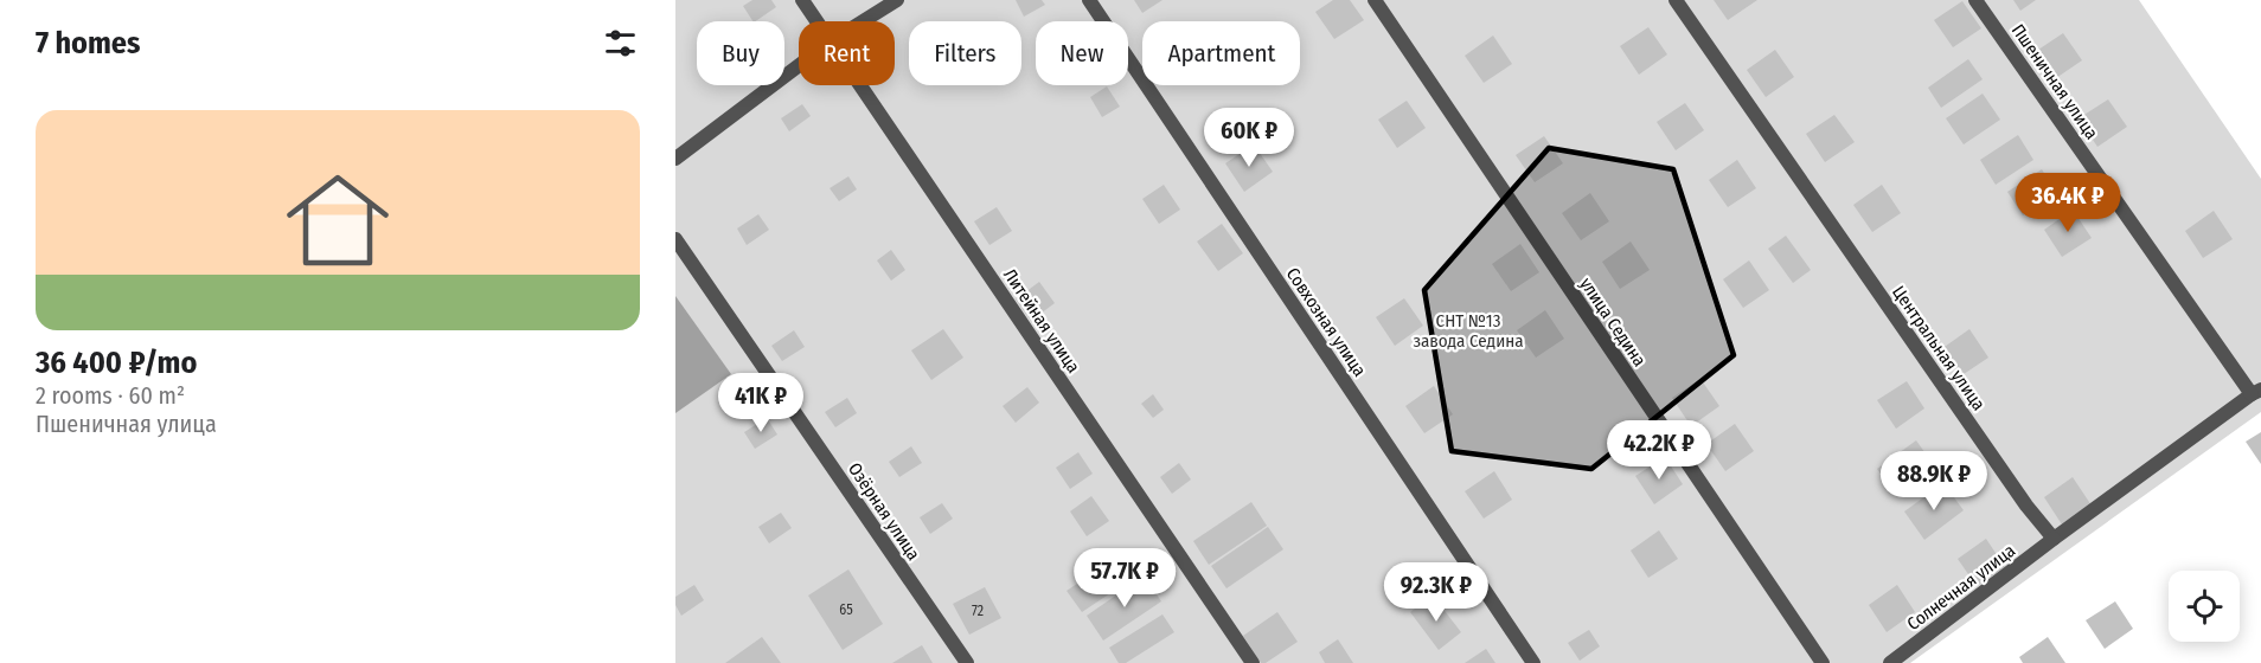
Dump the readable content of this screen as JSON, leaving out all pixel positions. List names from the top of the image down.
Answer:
{
  "streets": {
    "street": [
      "Пшеничная улица",
      "Литейная улица",
      "Совхозная улица",
      "улица Седина",
      "Центральная улица",
      "Озёрная улица",
      "Солнечная улица"
    ]
  },
  "crossings": [
    ["Центральная улица", "Солнечная улица"]
  ],
  "parks": ["СНТ №13 завода Седина"],
  "house_numbers": ["65", "72"],
  "page": {
    "heading": "7 homes",
    "chip": [
      "Buy",
      "Rent",
      "Filters",
      "New",
      "Apartment"
    ],
    "list": [
      {
        "name": "36 400 ₽/mo",
        "note": "2 rooms · 60 m² · Пшеничная улица"
      }
    ],
    "price": [
      "60K ₽",
      "36.4K ₽",
      "41K ₽",
      "42.2K ₽",
      "88.9K ₽",
      "57.7K ₽",
      "92.3K ₽"
    ]
  }
}
